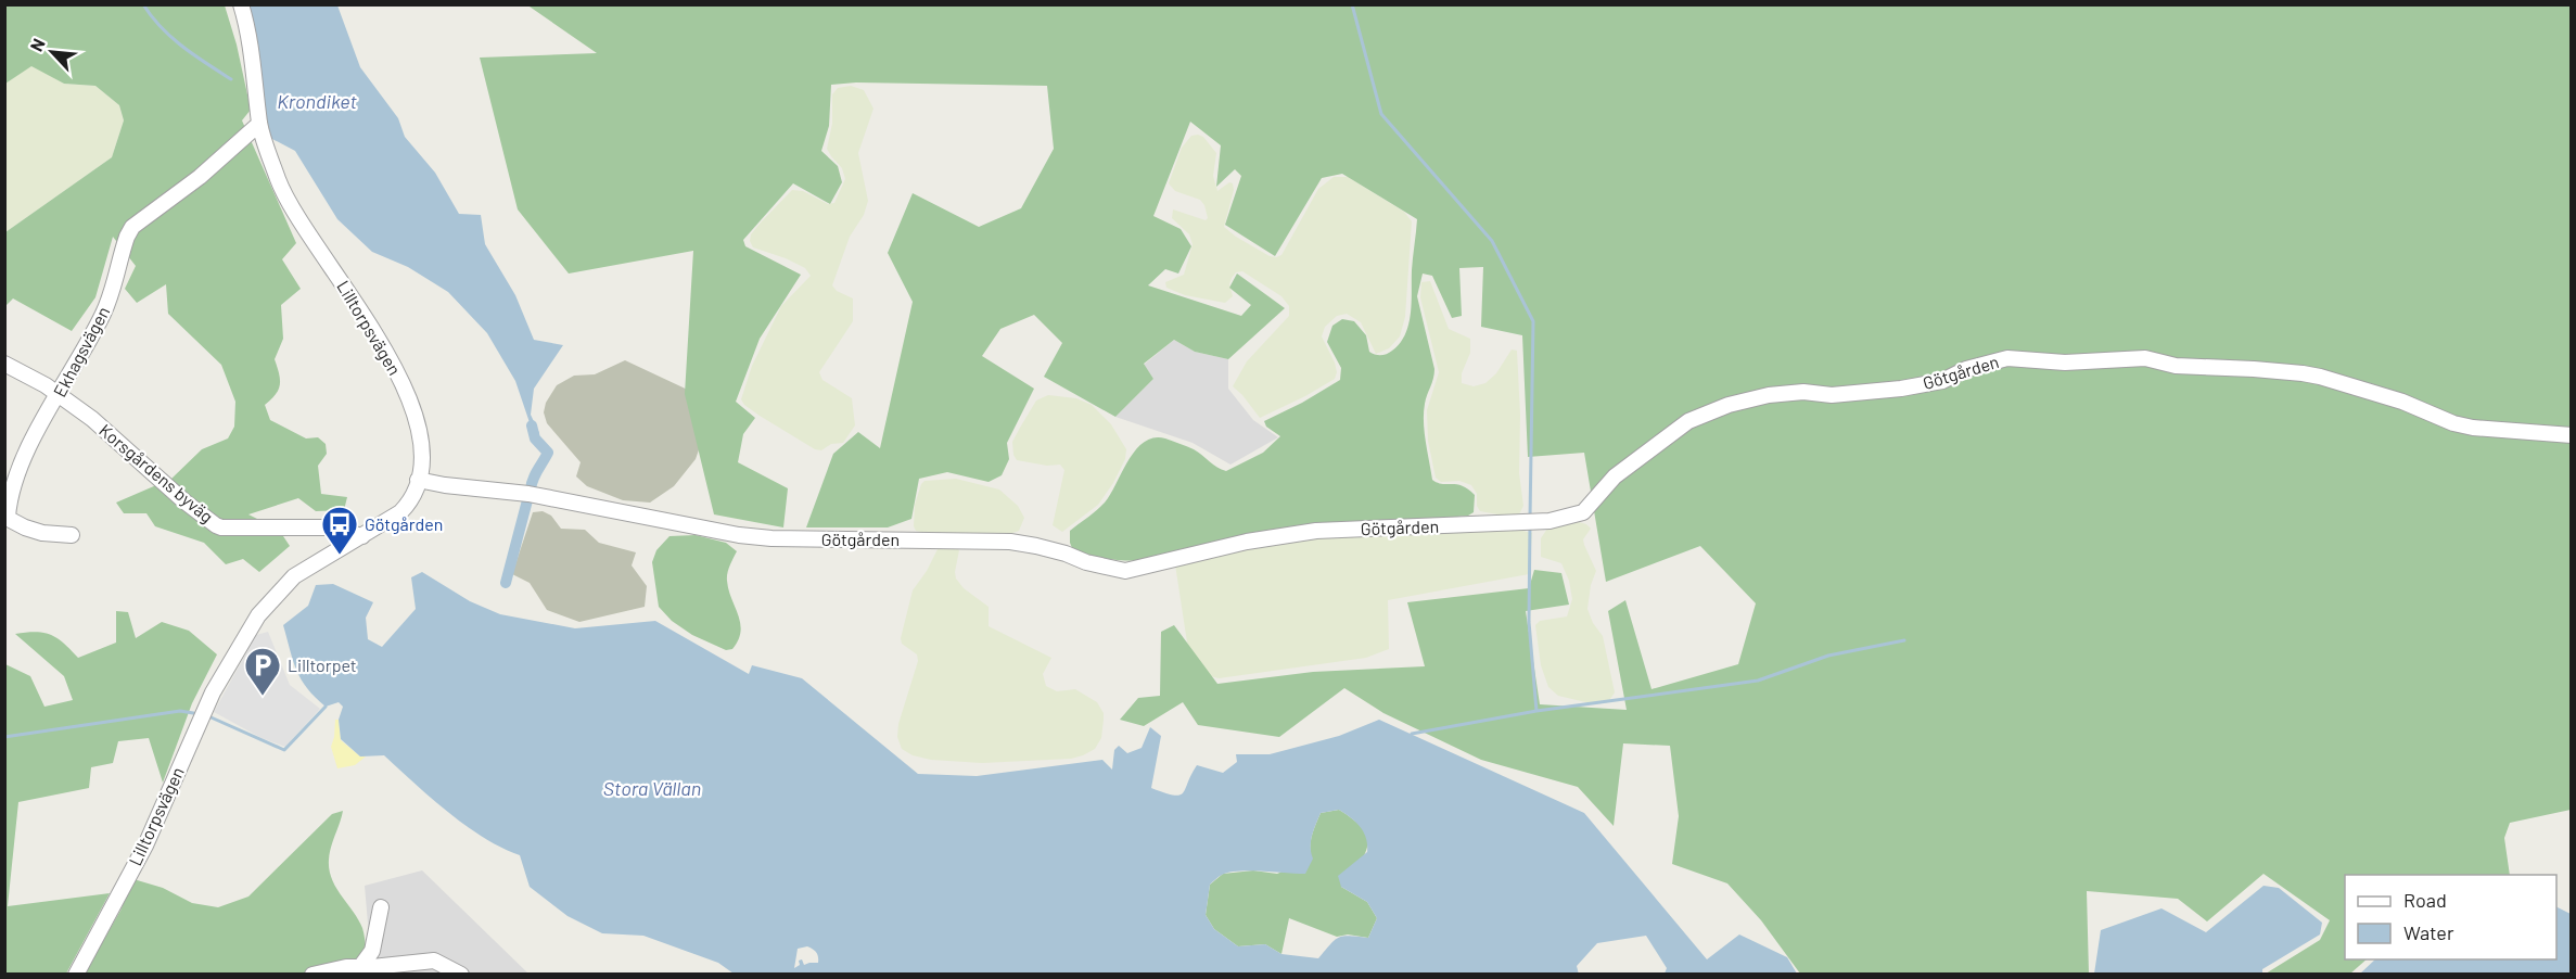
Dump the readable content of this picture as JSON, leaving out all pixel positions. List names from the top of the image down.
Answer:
{
  "streets": {
    "street": [
      "Lilltorpsvägen",
      "Ekhagsvägen",
      "Götgården",
      "Korsgårdens byväg"
    ]
  },
  "crossings": [
    ["Lilltorpsvägen", "Ekhagsvägen"],
    ["Lilltorpsvägen", "Götgården"],
    ["Lilltorpsvägen", "Korsgårdens byväg"],
    ["Ekhagsvägen", "Korsgårdens byväg"]
  ],
  "water": ["Krondiket", "Stora Vällan"],
  "places": {
    "bus stop": ["Götgården"],
    "parking": ["Lilltorpet"]
  },
  "legend": ["Road", "Water"],
  "north": "top left"
}
